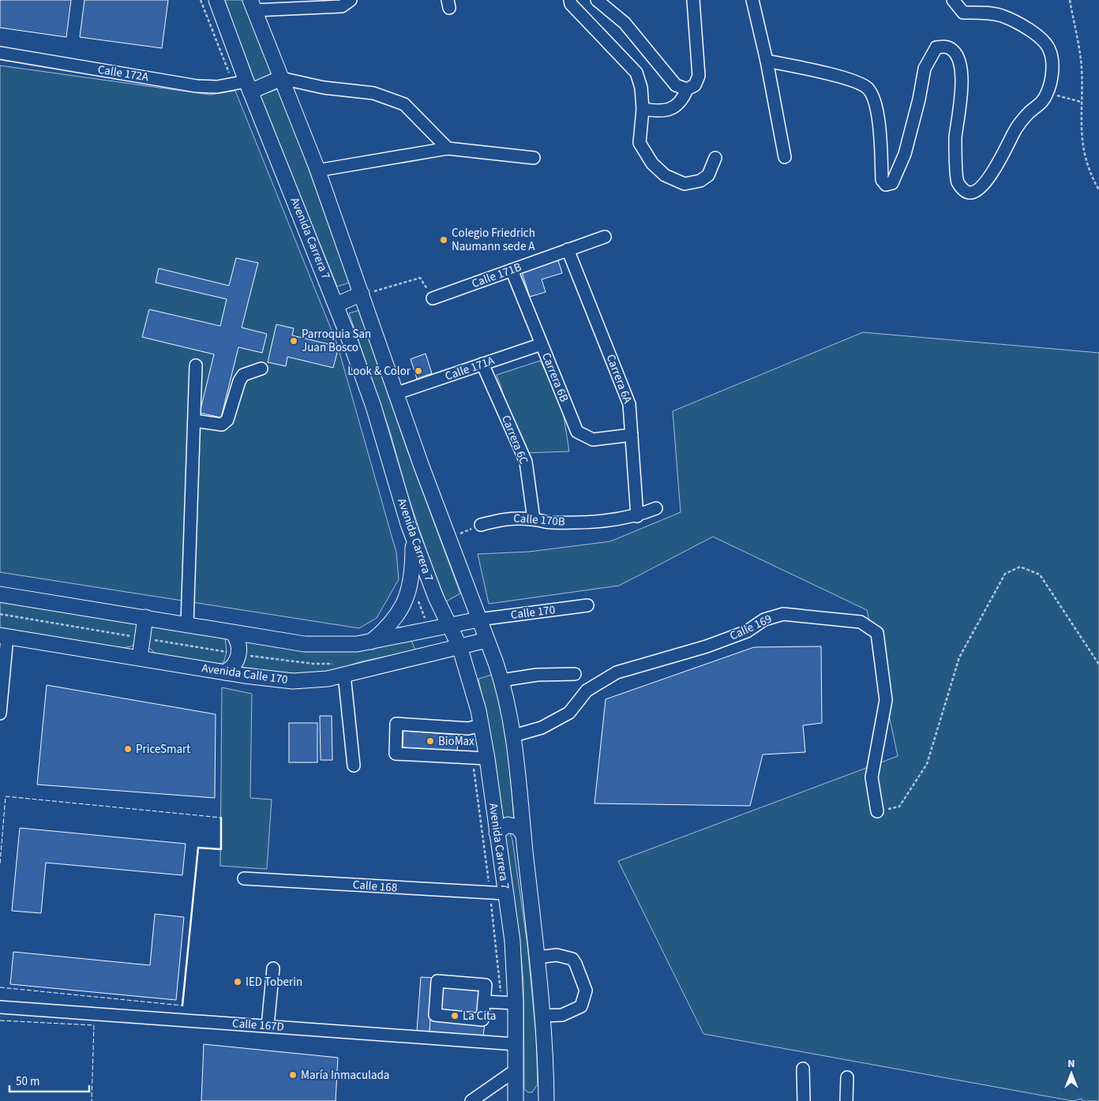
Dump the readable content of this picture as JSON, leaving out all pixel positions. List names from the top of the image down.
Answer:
{
  "streets": {
    "main road": ["Avenida Carrera 7", "Avenida Calle 170"],
    "street": [
      "Calle 172A",
      "Calle 171B",
      "Calle 171A",
      "Carrera 6B",
      "Carrera 6A",
      "Carrera 6C",
      "Calle 170B",
      "Calle 170",
      "Calle 169",
      "Calle 168",
      "Calle 167D"
    ]
  },
  "crossings": [
    ["Calle 172A", "Avenida Carrera 7"],
    ["Avenida Carrera 7", "Calle 171A"],
    ["Avenida Carrera 7", "Calle 170"],
    ["Avenida Carrera 7", "Calle 169"],
    ["Avenida Carrera 7", "Avenida Calle 170"],
    ["Avenida Carrera 7", "Calle 168"],
    ["Avenida Carrera 7", "Calle 167D"],
    ["Calle 171B", "Carrera 6B"],
    ["Calle 171B", "Carrera 6A"],
    ["Calle 171A", "Carrera 6B"],
    ["Calle 171A", "Carrera 6C"],
    ["Carrera 6B", "Carrera 6A"],
    ["Carrera 6A", "Calle 170B"],
    ["Carrera 6C", "Calle 170B"]
  ],
  "places": [
    "Colegio Friedrich Naumann sede A",
    "Parroquia San Juan Bosco",
    "Look & Color",
    "BioMax",
    "PriceSmart",
    "IED Toberin",
    "La Cita",
    "María Inmaculada"
  ],
  "scale_bar": "50 m",
  "north": "top"
}
